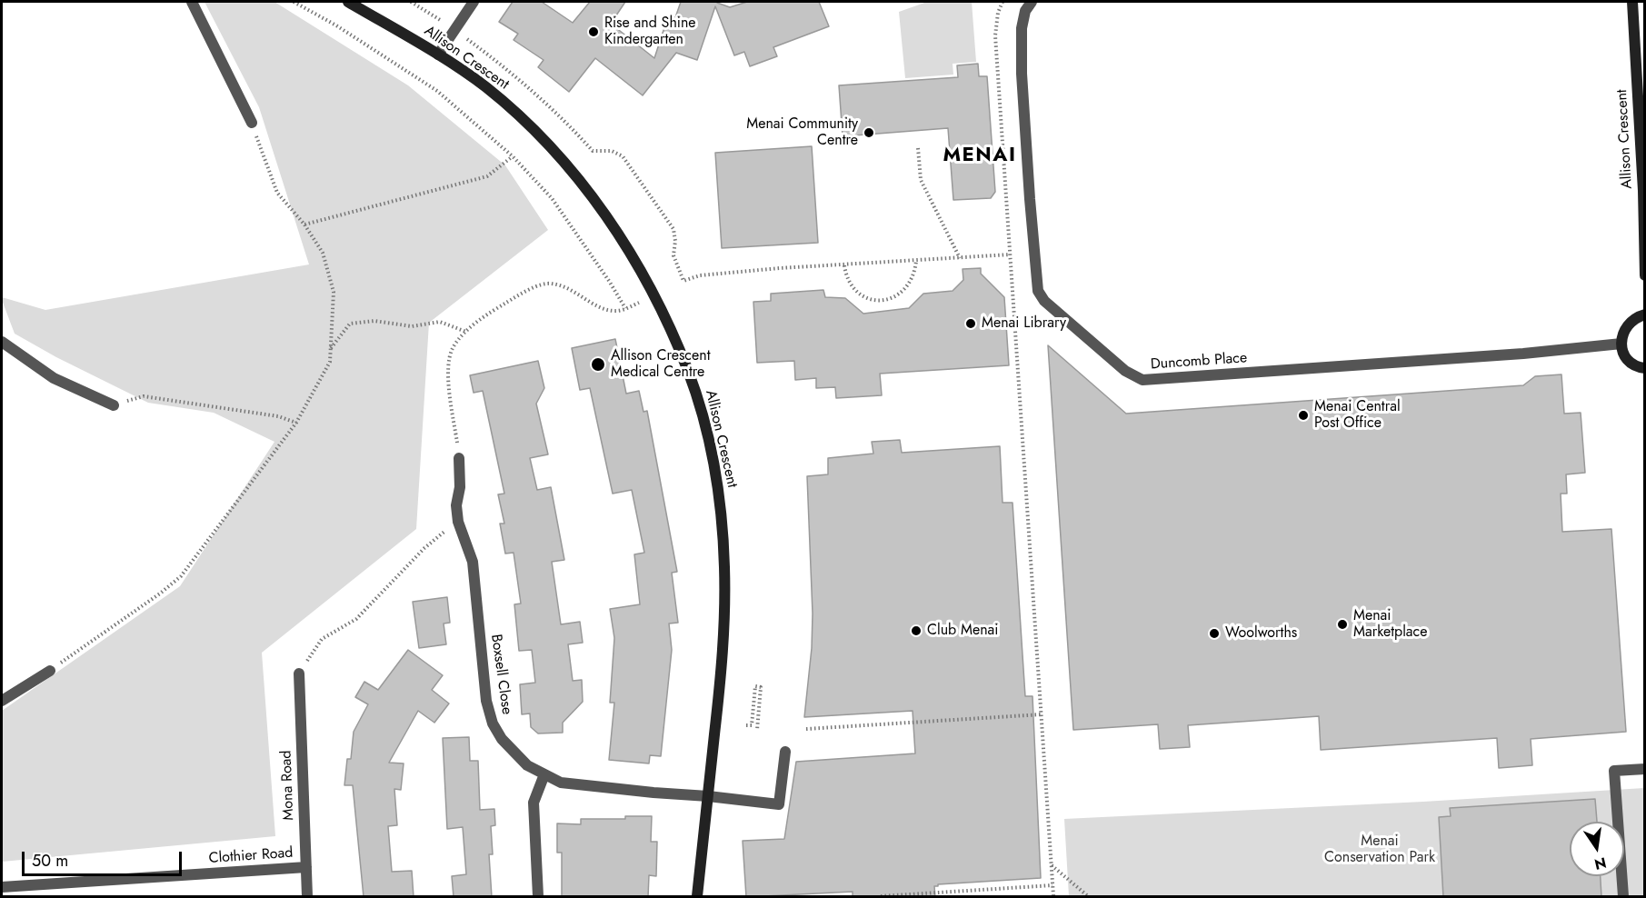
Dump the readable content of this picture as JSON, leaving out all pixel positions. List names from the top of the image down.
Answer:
{
  "streets": {
    "street": [
      "Allison Crescent",
      "Duncomb Place",
      "Boxsell Close",
      "Mona Road",
      "Clothier Road"
    ]
  },
  "crossings": [
    ["Allison Crescent", "Boxsell Close"],
    ["Mona Road", "Clothier Road"]
  ],
  "districts": ["MENAI"],
  "parks": ["Menai Conservation Park"],
  "places": [
    "Rise and Shine Kindergarten",
    "Menai Community Centre",
    "Menai Library",
    "Allison Crescent Medical Centre",
    "Menai Central Post Office",
    "Menai Marketplace",
    "Club Menai",
    "Woolworths"
  ],
  "scale_bar": "50 m",
  "north": "bottom"
}
